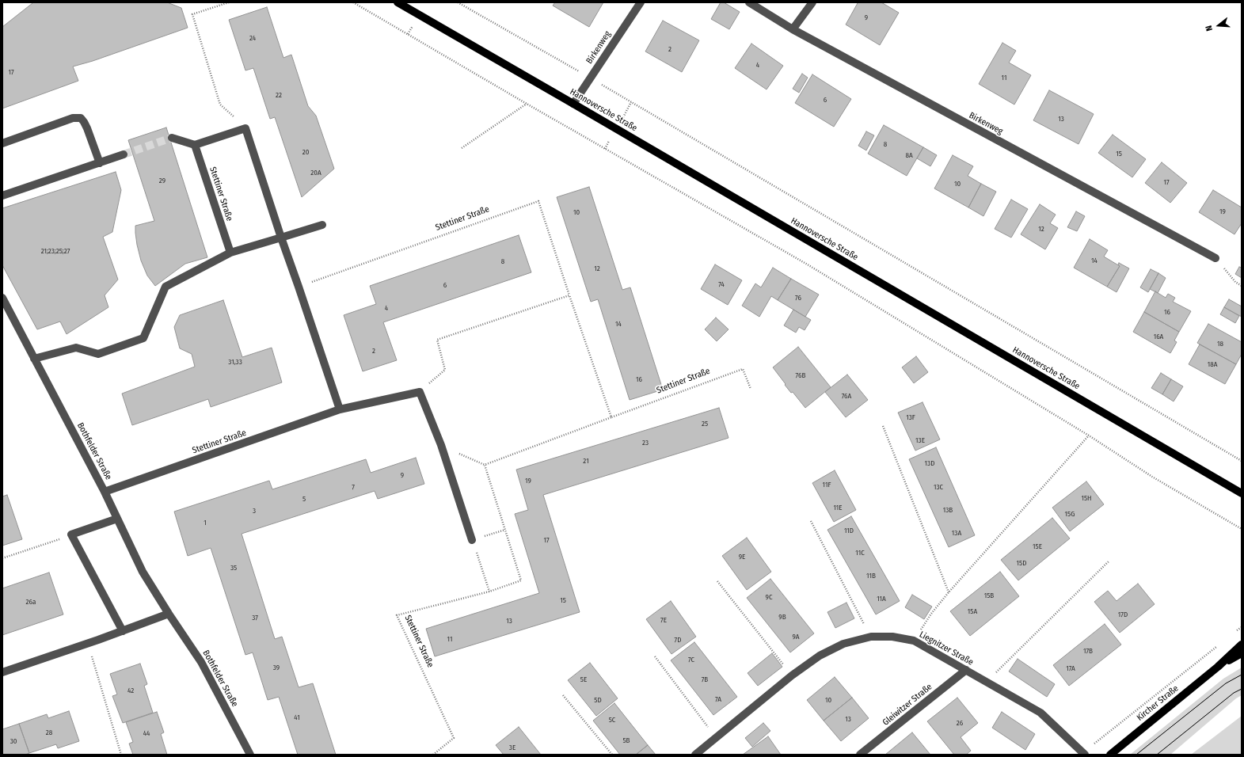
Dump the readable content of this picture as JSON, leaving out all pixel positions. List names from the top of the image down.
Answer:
{
  "streets": {
    "main road": ["Hannoversche Straße", "Kircher Straße"],
    "street": [
      "Birkenweg",
      "Stettiner Straße",
      "Bothfelder Straße",
      "Liegnitzer Straße",
      "Gleiwitzer Straße"
    ]
  },
  "crossings": [
    ["Birkenweg", "Hannoversche Straße"],
    ["Stettiner Straße", "Bothfelder Straße"],
    ["Liegnitzer Straße", "Gleiwitzer Straße"]
  ],
  "house_numbers": [
    "9",
    "24",
    "2",
    "4",
    "17",
    "11",
    "22",
    "6",
    "13",
    "8",
    "20",
    "15",
    "8A",
    "20A",
    "29",
    "17",
    "10",
    "19",
    "10",
    "12",
    "21;23;25;27",
    "14",
    "8",
    "12",
    "74",
    "6",
    "76",
    "4",
    "16",
    "14",
    "16A",
    "18",
    "2",
    "31,33",
    "18A",
    "76B",
    "16",
    "76A",
    "13F",
    "25",
    "13E",
    "23",
    "21",
    "13D",
    "9",
    "19",
    "11F",
    "7",
    "13C",
    "15H",
    "5",
    "11E",
    "13B",
    "3",
    "15G",
    "1",
    "11D",
    "13A",
    "17",
    "15E",
    "11C",
    "9E",
    "15D",
    "35",
    "11B",
    "15B",
    "9C",
    "11A",
    "15",
    "26a",
    "15A",
    "17D",
    "9B",
    "37",
    "7E",
    "13",
    "9A",
    "11",
    "7D",
    "17B",
    "7C",
    "39",
    "17A",
    "5E",
    "7B",
    "42",
    "7A",
    "5D",
    "10",
    "41",
    "13",
    "5C",
    "26",
    "28",
    "44",
    "5B",
    "30",
    "3E"
  ],
  "north": "left"
}
